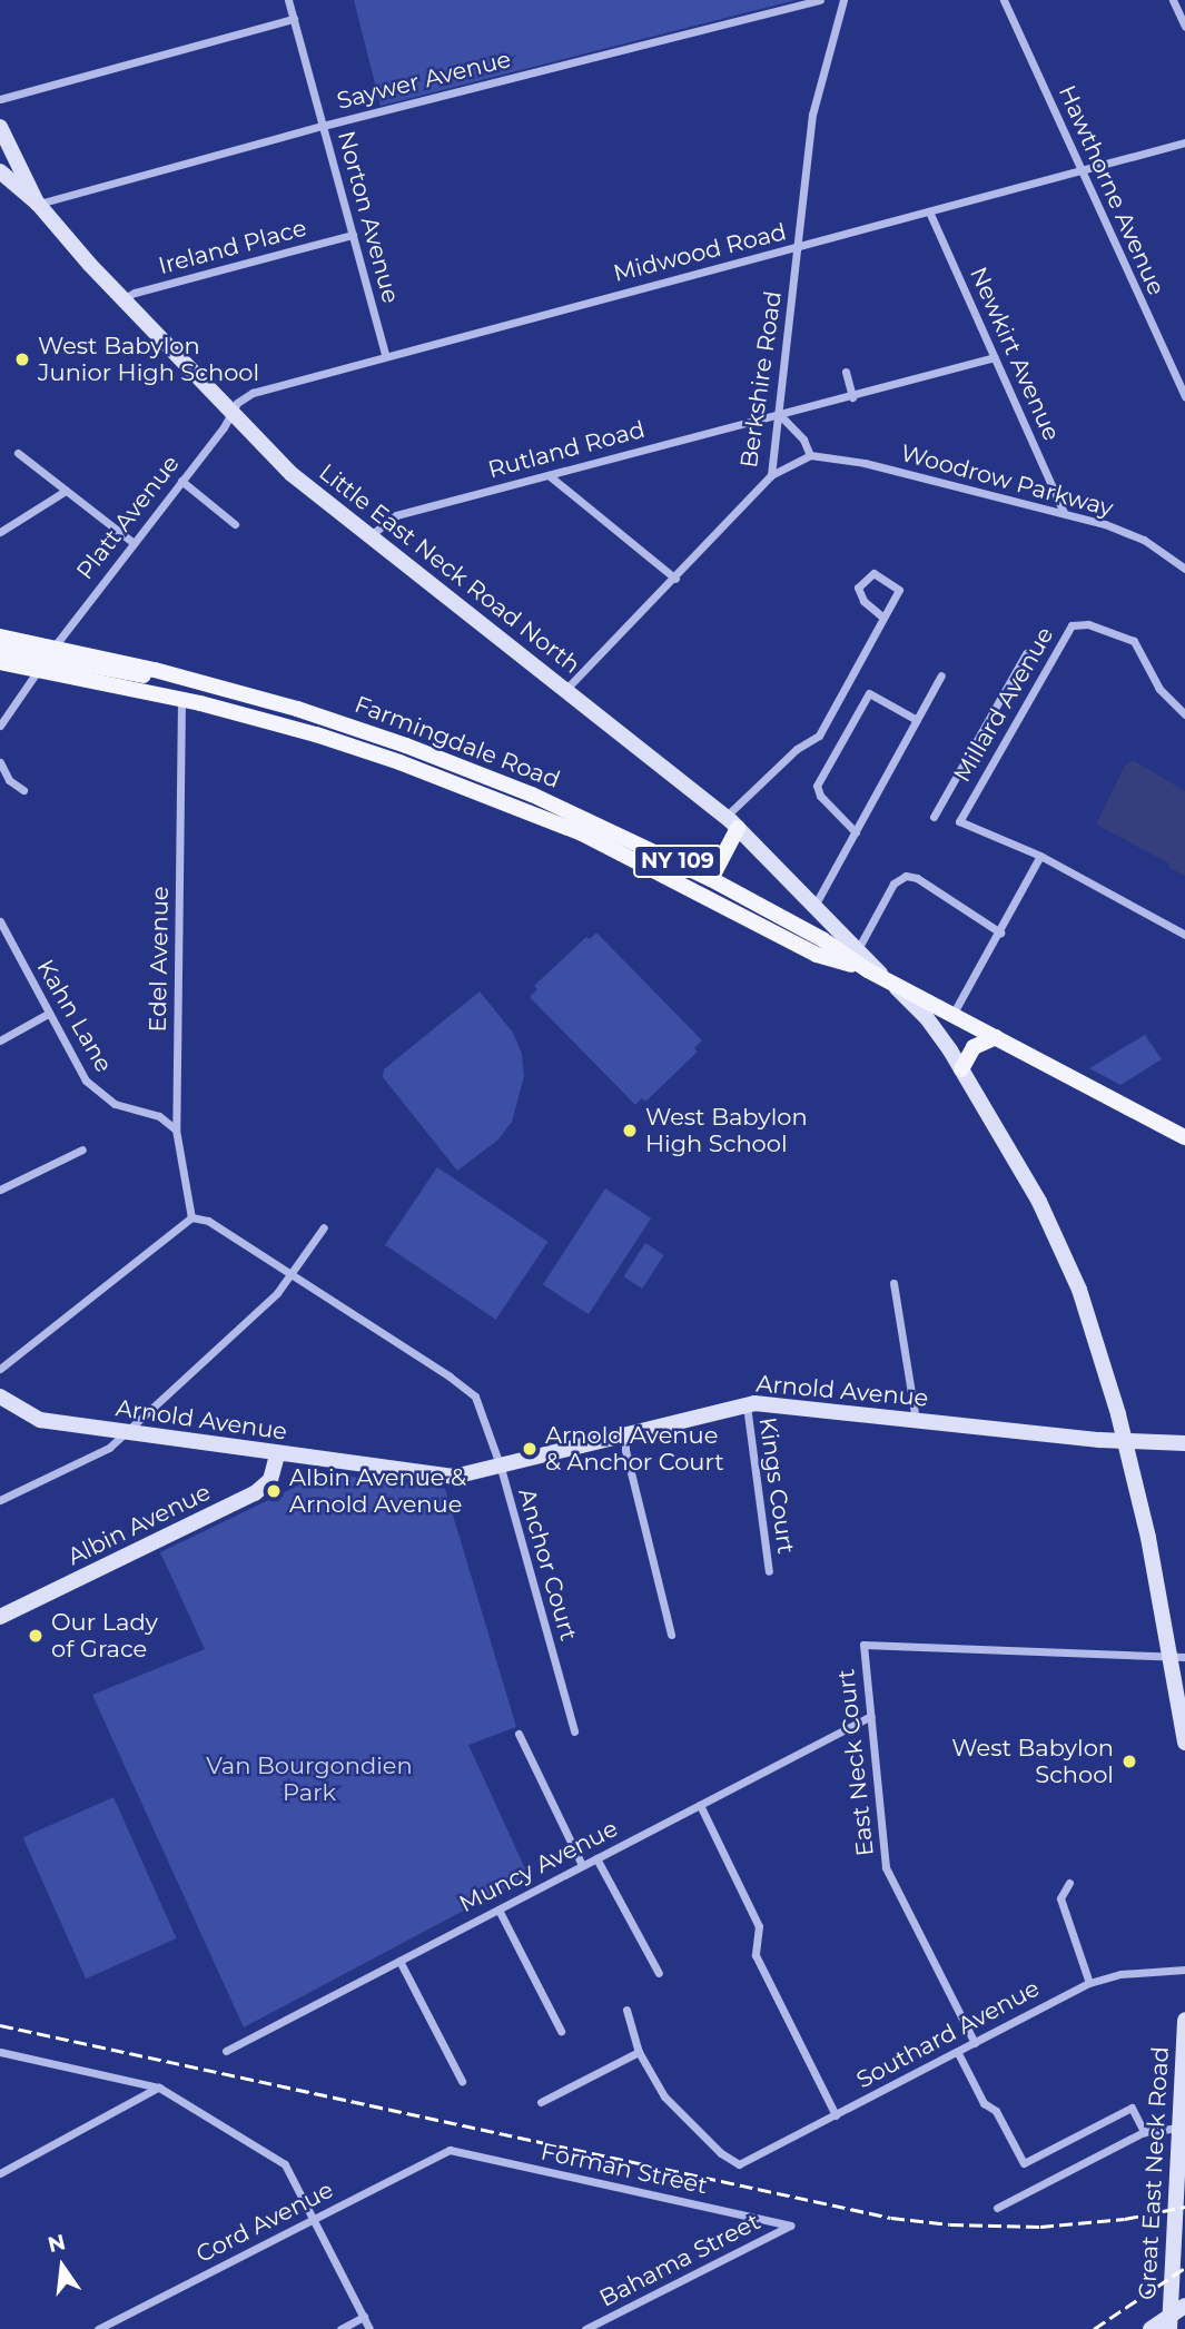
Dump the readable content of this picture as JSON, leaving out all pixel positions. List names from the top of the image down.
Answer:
{
  "streets": {
    "main road": [
      "Little East Neck Road North",
      "Farmingdale Road",
      "NY 109",
      "Arnold Avenue",
      "Albin Avenue",
      "Great East Neck Road"
    ],
    "street": [
      "Saywer Avenue",
      "Hawthorne Avenue",
      "Norton Avenue",
      "Ireland Place",
      "Midwood Road",
      "Newkirt Avenue",
      "Berkshire Road",
      "Rutland Road",
      "Woodrow Parkway",
      "Platt Avenue",
      "Millard Avenue",
      "Edel Avenue",
      "Kahn Lane",
      "Kings Court",
      "Anchor Court",
      "East Neck Court",
      "Muncy Avenue",
      "Southard Avenue",
      "Forman Street",
      "Cord Avenue",
      "Bahama Street"
    ]
  },
  "crossings": [
    ["Saywer Avenue", "Norton Avenue"],
    ["Saywer Avenue", "Little East Neck Road North"],
    ["Hawthorne Avenue", "Midwood Road"],
    ["Norton Avenue", "Ireland Place"],
    ["Norton Avenue", "Midwood Road"],
    ["Ireland Place", "Little East Neck Road North"],
    ["Midwood Road", "Newkirt Avenue"],
    ["Midwood Road", "Berkshire Road"],
    ["Midwood Road", "Platt Avenue"],
    ["Midwood Road", "Little East Neck Road North"],
    ["Newkirt Avenue", "Rutland Road"],
    ["Newkirt Avenue", "Woodrow Parkway"],
    ["Berkshire Road", "Rutland Road"],
    ["Berkshire Road", "Little East Neck Road North"],
    ["Rutland Road", "Little East Neck Road North"],
    ["Platt Avenue", "Little East Neck Road North"],
    ["Platt Avenue", "Farmingdale Road"],
    ["Little East Neck Road North", "Farmingdale Road"],
    ["Little East Neck Road North", "NY 109"],
    ["Farmingdale Road", "NY 109"],
    ["Farmingdale Road", "Edel Avenue"],
    ["Edel Avenue", "Kahn Lane"],
    ["Edel Avenue", "Anchor Court"],
    ["Arnold Avenue", "Kings Court"],
    ["Arnold Avenue", "Albin Avenue"],
    ["Arnold Avenue", "Anchor Court"],
    ["East Neck Court", "Muncy Avenue"],
    ["East Neck Court", "Southard Avenue"],
    ["Forman Street", "Cord Avenue"],
    ["Forman Street", "Bahama Street"]
  ],
  "parks": ["Van Bourgondien Park"],
  "places": [
    "West Babylon Junior High School",
    "West Babylon High School",
    "Arnold Avenue & Anchor Court",
    "Albin Avenue & Arnold Avenue",
    "Our Lady of Grace",
    "West Babylon School"
  ],
  "north": "top"
}
